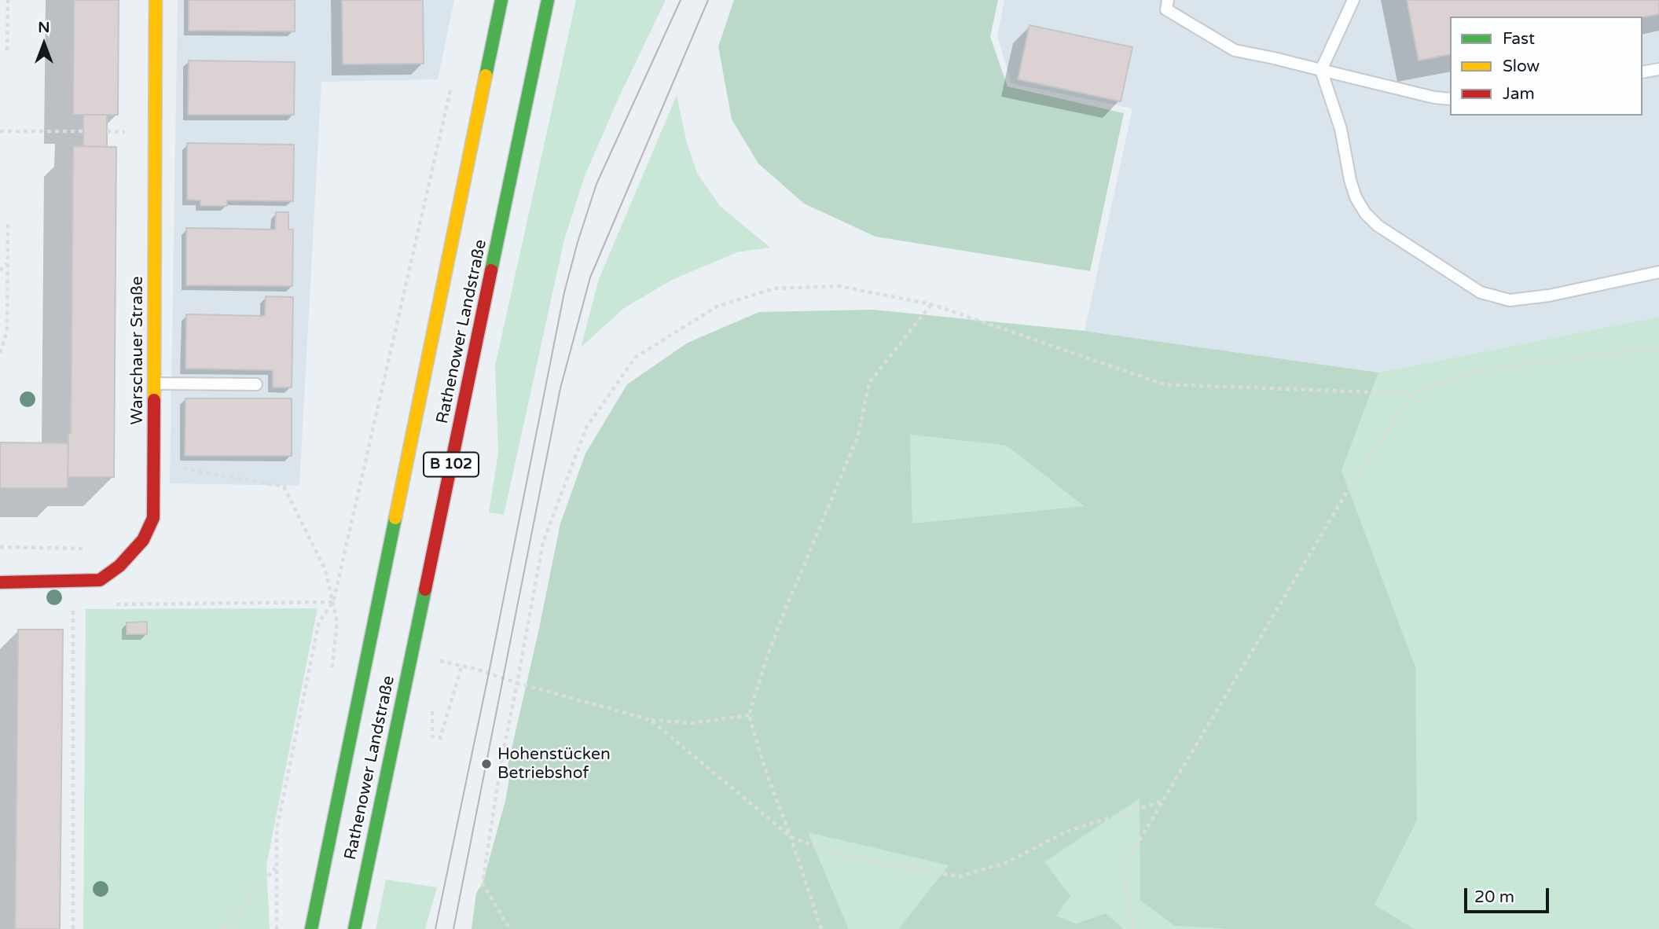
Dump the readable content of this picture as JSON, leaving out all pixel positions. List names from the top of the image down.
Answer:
{
  "streets": {
    "main road": ["Rathenower Landstraße", "Warschauer Straße", "B 102"]
  },
  "places": ["Hohenstücken Betriebshof"],
  "legend": ["Fast", "Slow", "Jam"],
  "scale_bar": "20 m",
  "north": "top"
}
